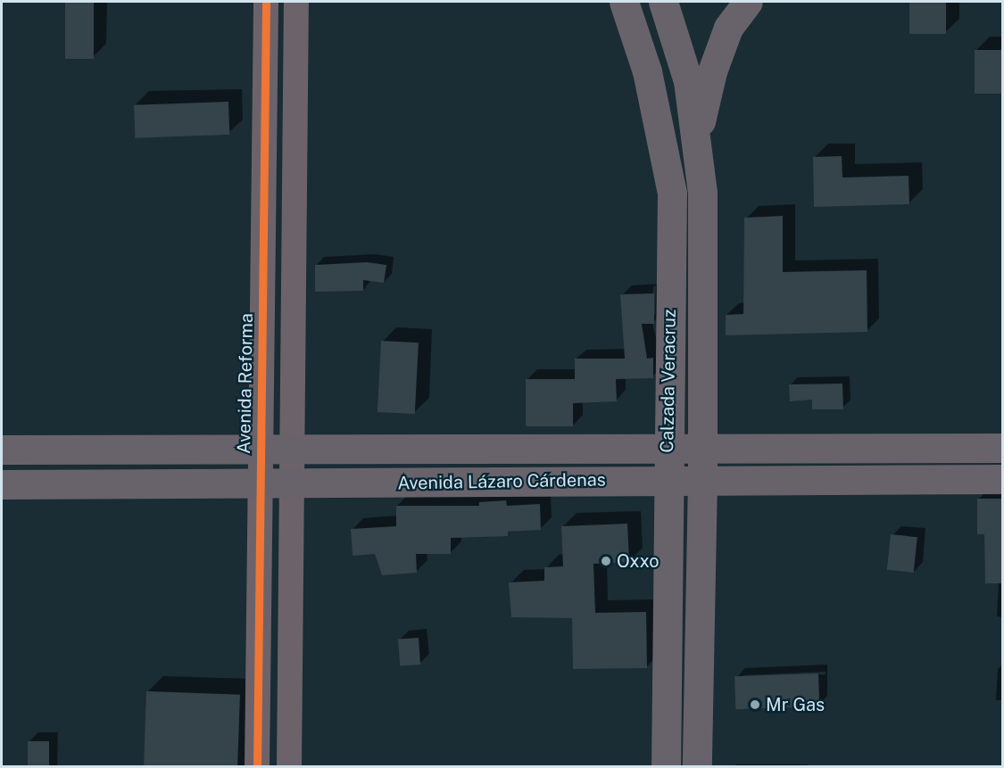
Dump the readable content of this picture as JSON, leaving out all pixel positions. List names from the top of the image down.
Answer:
{
  "streets": {
    "main road": ["Calzada Veracruz", "Avenida Lázaro Cárdenas"],
    "street": ["Avenida Reforma"]
  },
  "crossings": [
    ["Calzada Veracruz", "Avenida Lázaro Cárdenas"],
    ["Avenida Reforma", "Avenida Lázaro Cárdenas"]
  ],
  "places": ["Oxxo", "Mr Gas"]
}
